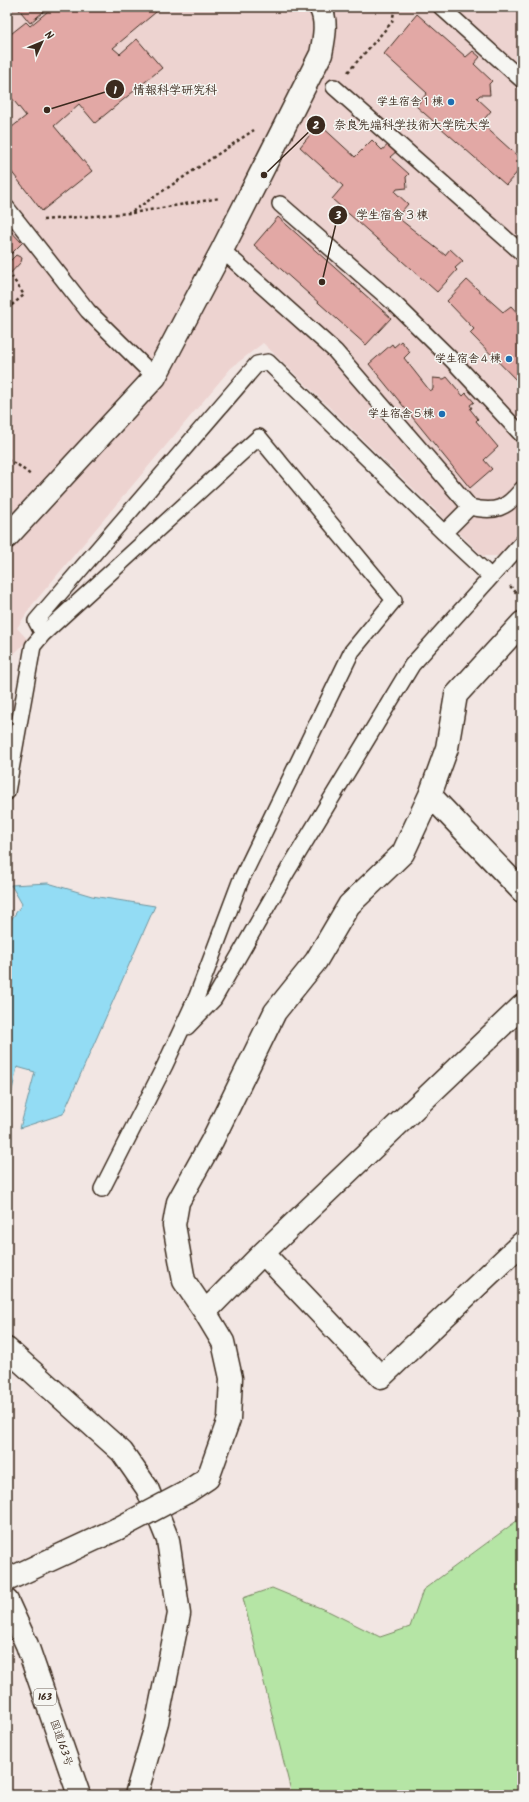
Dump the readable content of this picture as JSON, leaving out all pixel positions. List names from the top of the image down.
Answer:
{
  "streets": {
    "main road": ["163", "国道163号"]
  },
  "places": [
    "学生宿舎１棟",
    "情報科学研究科",
    "奈良先端科学技術大学院大学",
    "学生宿舎３棟",
    "学生宿舎４棟",
    "学生宿舎５棟"
  ],
  "north": "top right"
}
